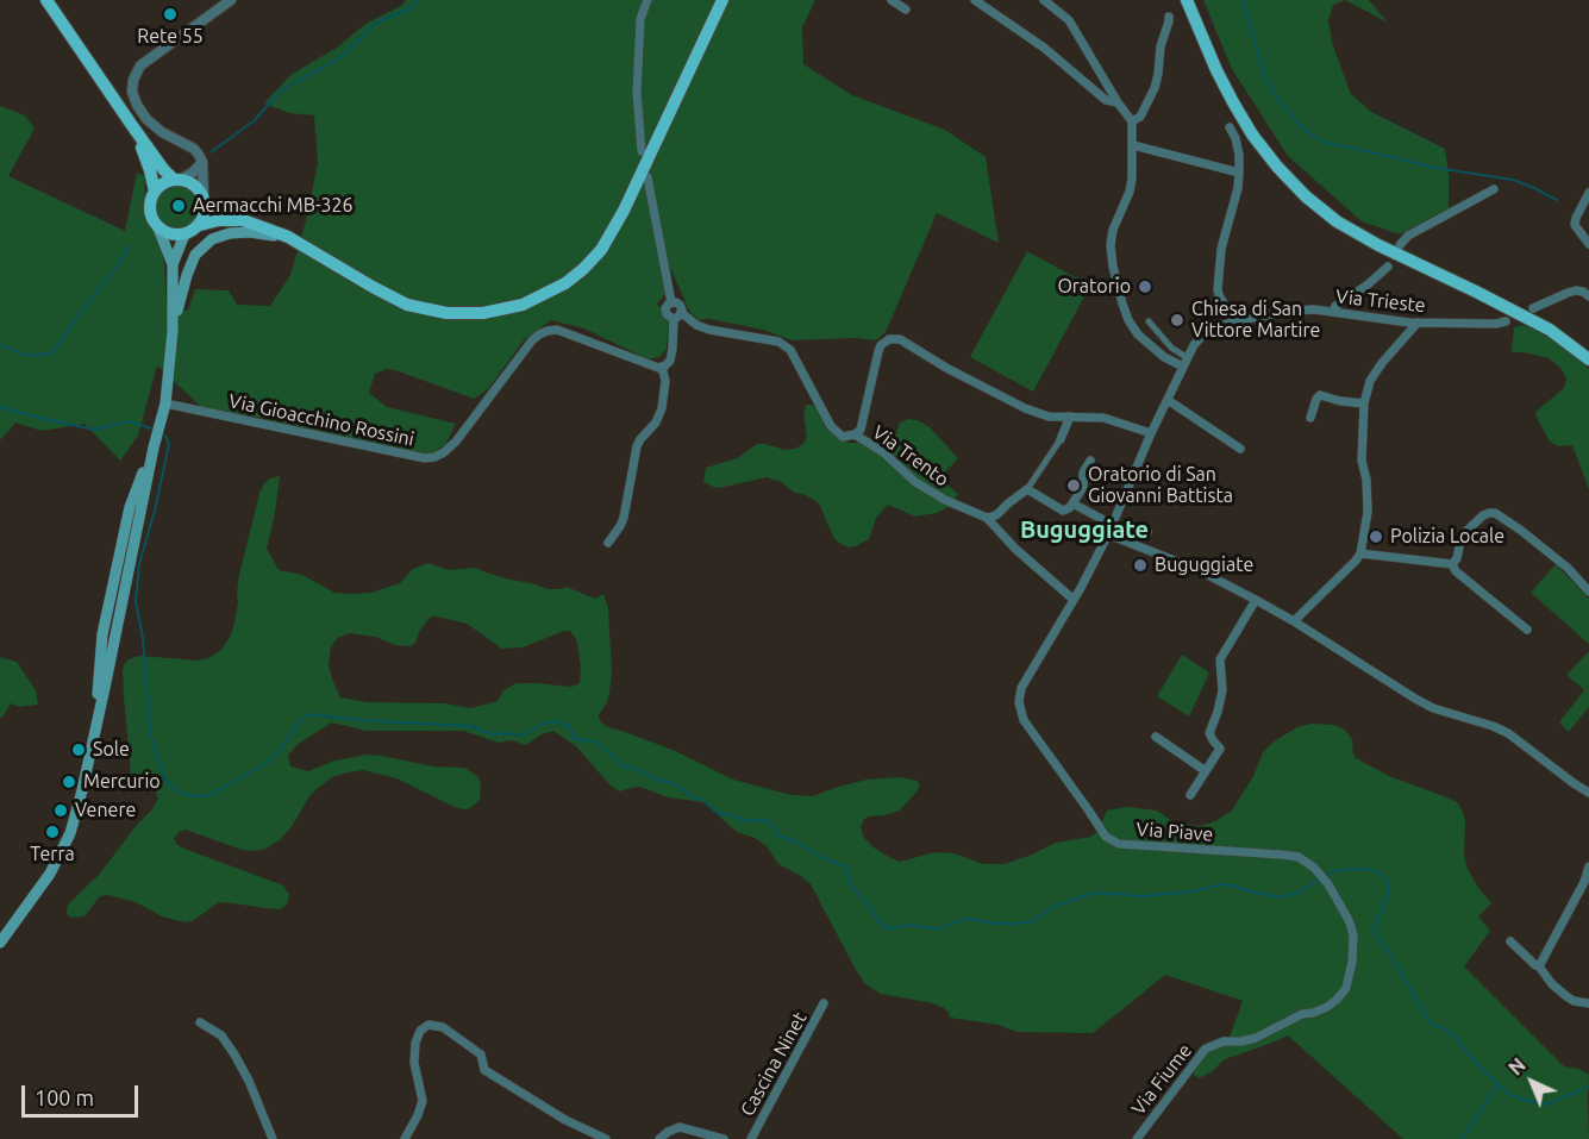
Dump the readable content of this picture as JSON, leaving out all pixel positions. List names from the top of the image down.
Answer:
{
  "streets": {
    "street": [
      "Via Trieste",
      "Via Gioacchino Rossini",
      "Via Trento",
      "Via Piave",
      "Cascina Ninet",
      "Via Fiume"
    ]
  },
  "crossings": [
    ["Via Trieste", "Via Trento"],
    ["Via Trieste", "Via Piave"],
    ["Via Piave", "Via Fiume"]
  ],
  "districts": ["Buguggiate"],
  "places": [
    "Rete 55",
    "Aermacchi MB-326",
    "Oratorio",
    "Chiesa di San Vittore Martire",
    "Oratorio di San Giovanni Battista",
    "Polizia Locale",
    "Buguggiate",
    "Sole",
    "Mercurio",
    "Venere",
    "Terra"
  ],
  "scale_bar": "100 m",
  "north": "top left"
}
